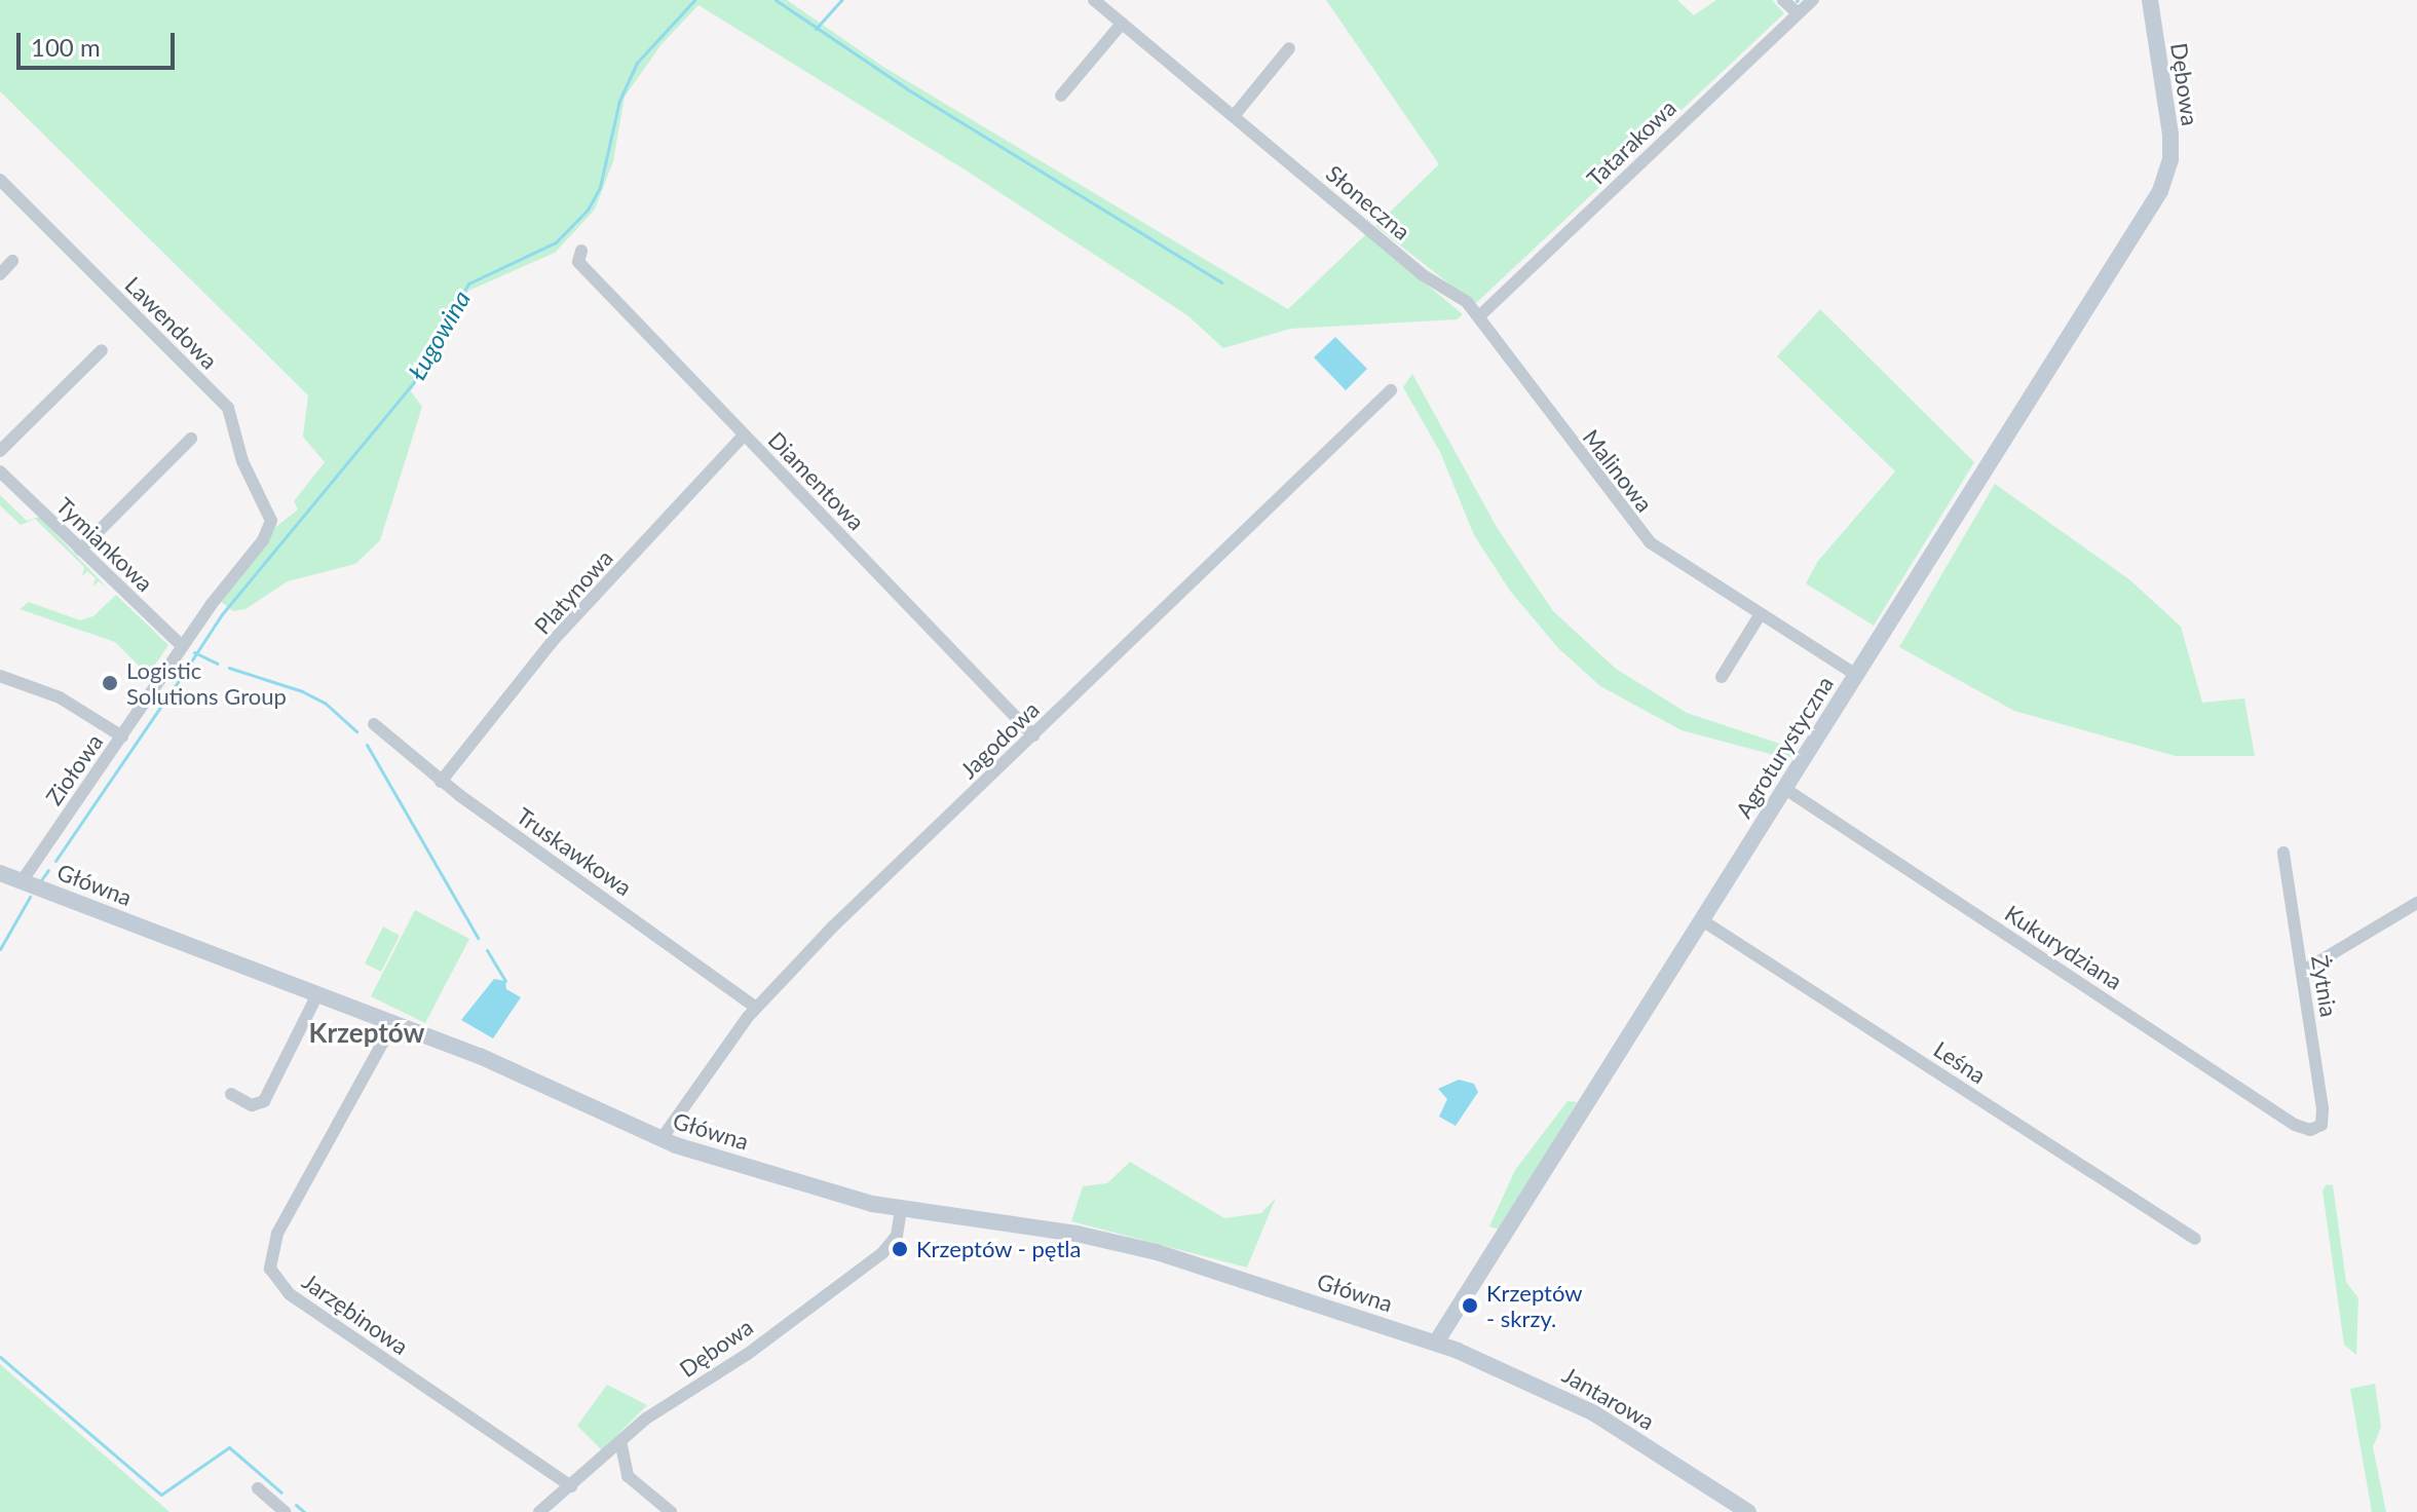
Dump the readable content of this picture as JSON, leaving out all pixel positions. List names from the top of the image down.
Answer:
{
  "streets": {
    "street": [
      "Dębowa",
      "Tatarakowa",
      "Słoneczna",
      "Lawendowa",
      "Malinowa",
      "Diamentowa",
      "Tymiankowa",
      "Platynowa",
      "Jagodowa",
      "Agroturystyczna",
      "Ziołowa",
      "Truskawkowa",
      "Główna",
      "Kukurydziana",
      "Żytnia",
      "Leśna",
      "Jarzębinowa",
      "Jantarowa"
    ]
  },
  "crossings": [
    ["Dębowa", "Agroturystyczna"],
    ["Dębowa", "Główna"],
    ["Dębowa", "Jarzębinowa"],
    ["Tatarakowa", "Słoneczna"],
    ["Tatarakowa", "Malinowa"],
    ["Słoneczna", "Malinowa"],
    ["Lawendowa", "Ziołowa"],
    ["Malinowa", "Agroturystyczna"],
    ["Diamentowa", "Platynowa"],
    ["Diamentowa", "Jagodowa"],
    ["Tymiankowa", "Ziołowa"],
    ["Platynowa", "Truskawkowa"],
    ["Jagodowa", "Truskawkowa"],
    ["Jagodowa", "Główna"],
    ["Agroturystyczna", "Główna"],
    ["Agroturystyczna", "Kukurydziana"],
    ["Agroturystyczna", "Leśna"],
    ["Agroturystyczna", "Jantarowa"],
    ["Ziołowa", "Główna"],
    ["Główna", "Jarzębinowa"],
    ["Główna", "Jantarowa"],
    ["Kukurydziana", "Żytnia"]
  ],
  "districts": ["Krzeptów"],
  "water": ["Ługowina"],
  "places": ["Logistic Solutions Group", "Krzeptów - pętla", "Krzeptów - skrzy."],
  "scale_bar": "100 m"
}
